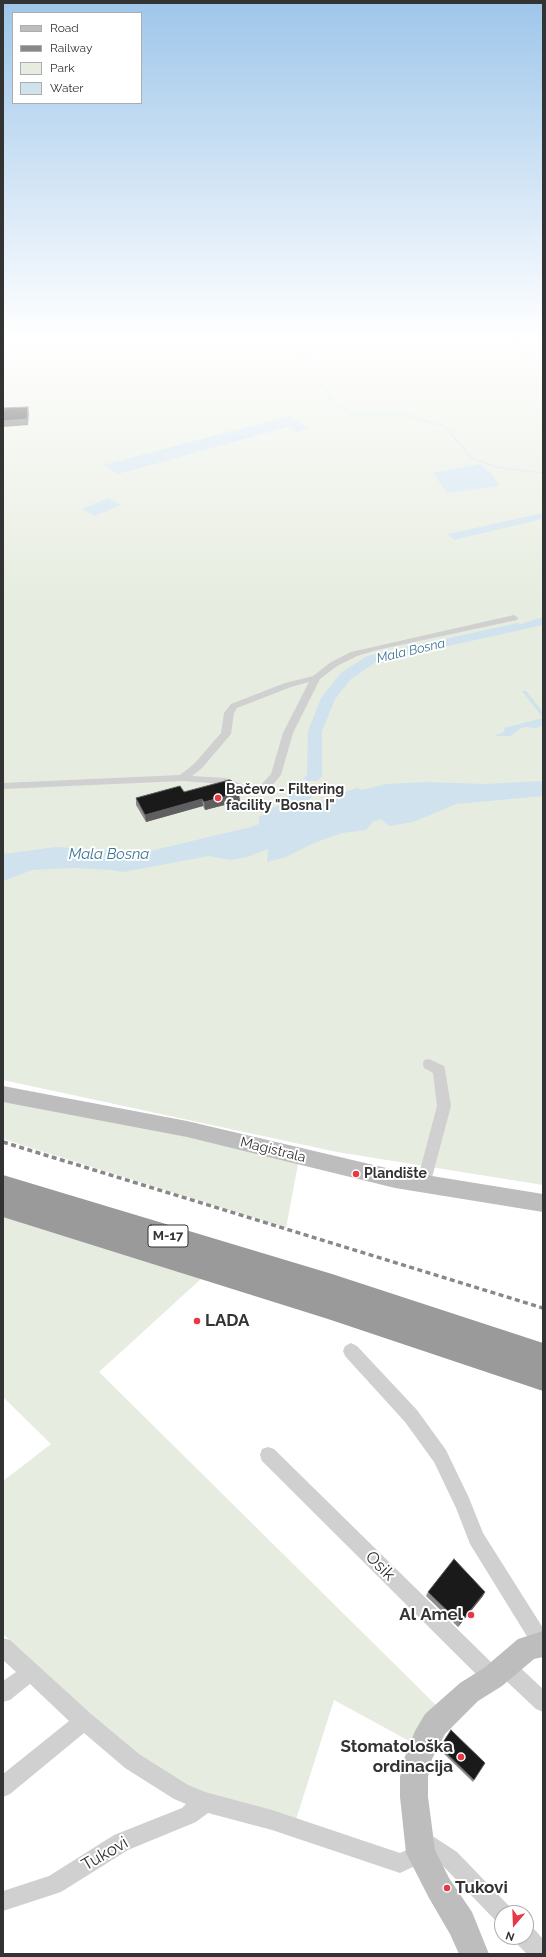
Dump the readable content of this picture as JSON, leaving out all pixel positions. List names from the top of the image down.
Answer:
{
  "streets": {
    "highway": ["M-17"],
    "main road": ["Magistrala"],
    "street": ["Osik", "Tukovi"]
  },
  "water": ["Mala Bosna"],
  "places": [
    "Bačevo - Filtering facility \"Bosna I\"",
    "Plandište",
    "LADA",
    "Al Amel",
    "Stomatološka ordinacija",
    "Tukovi"
  ],
  "legend": [
    "Road",
    "Railway",
    "Park",
    "Water"
  ],
  "north": "bottom"
}
